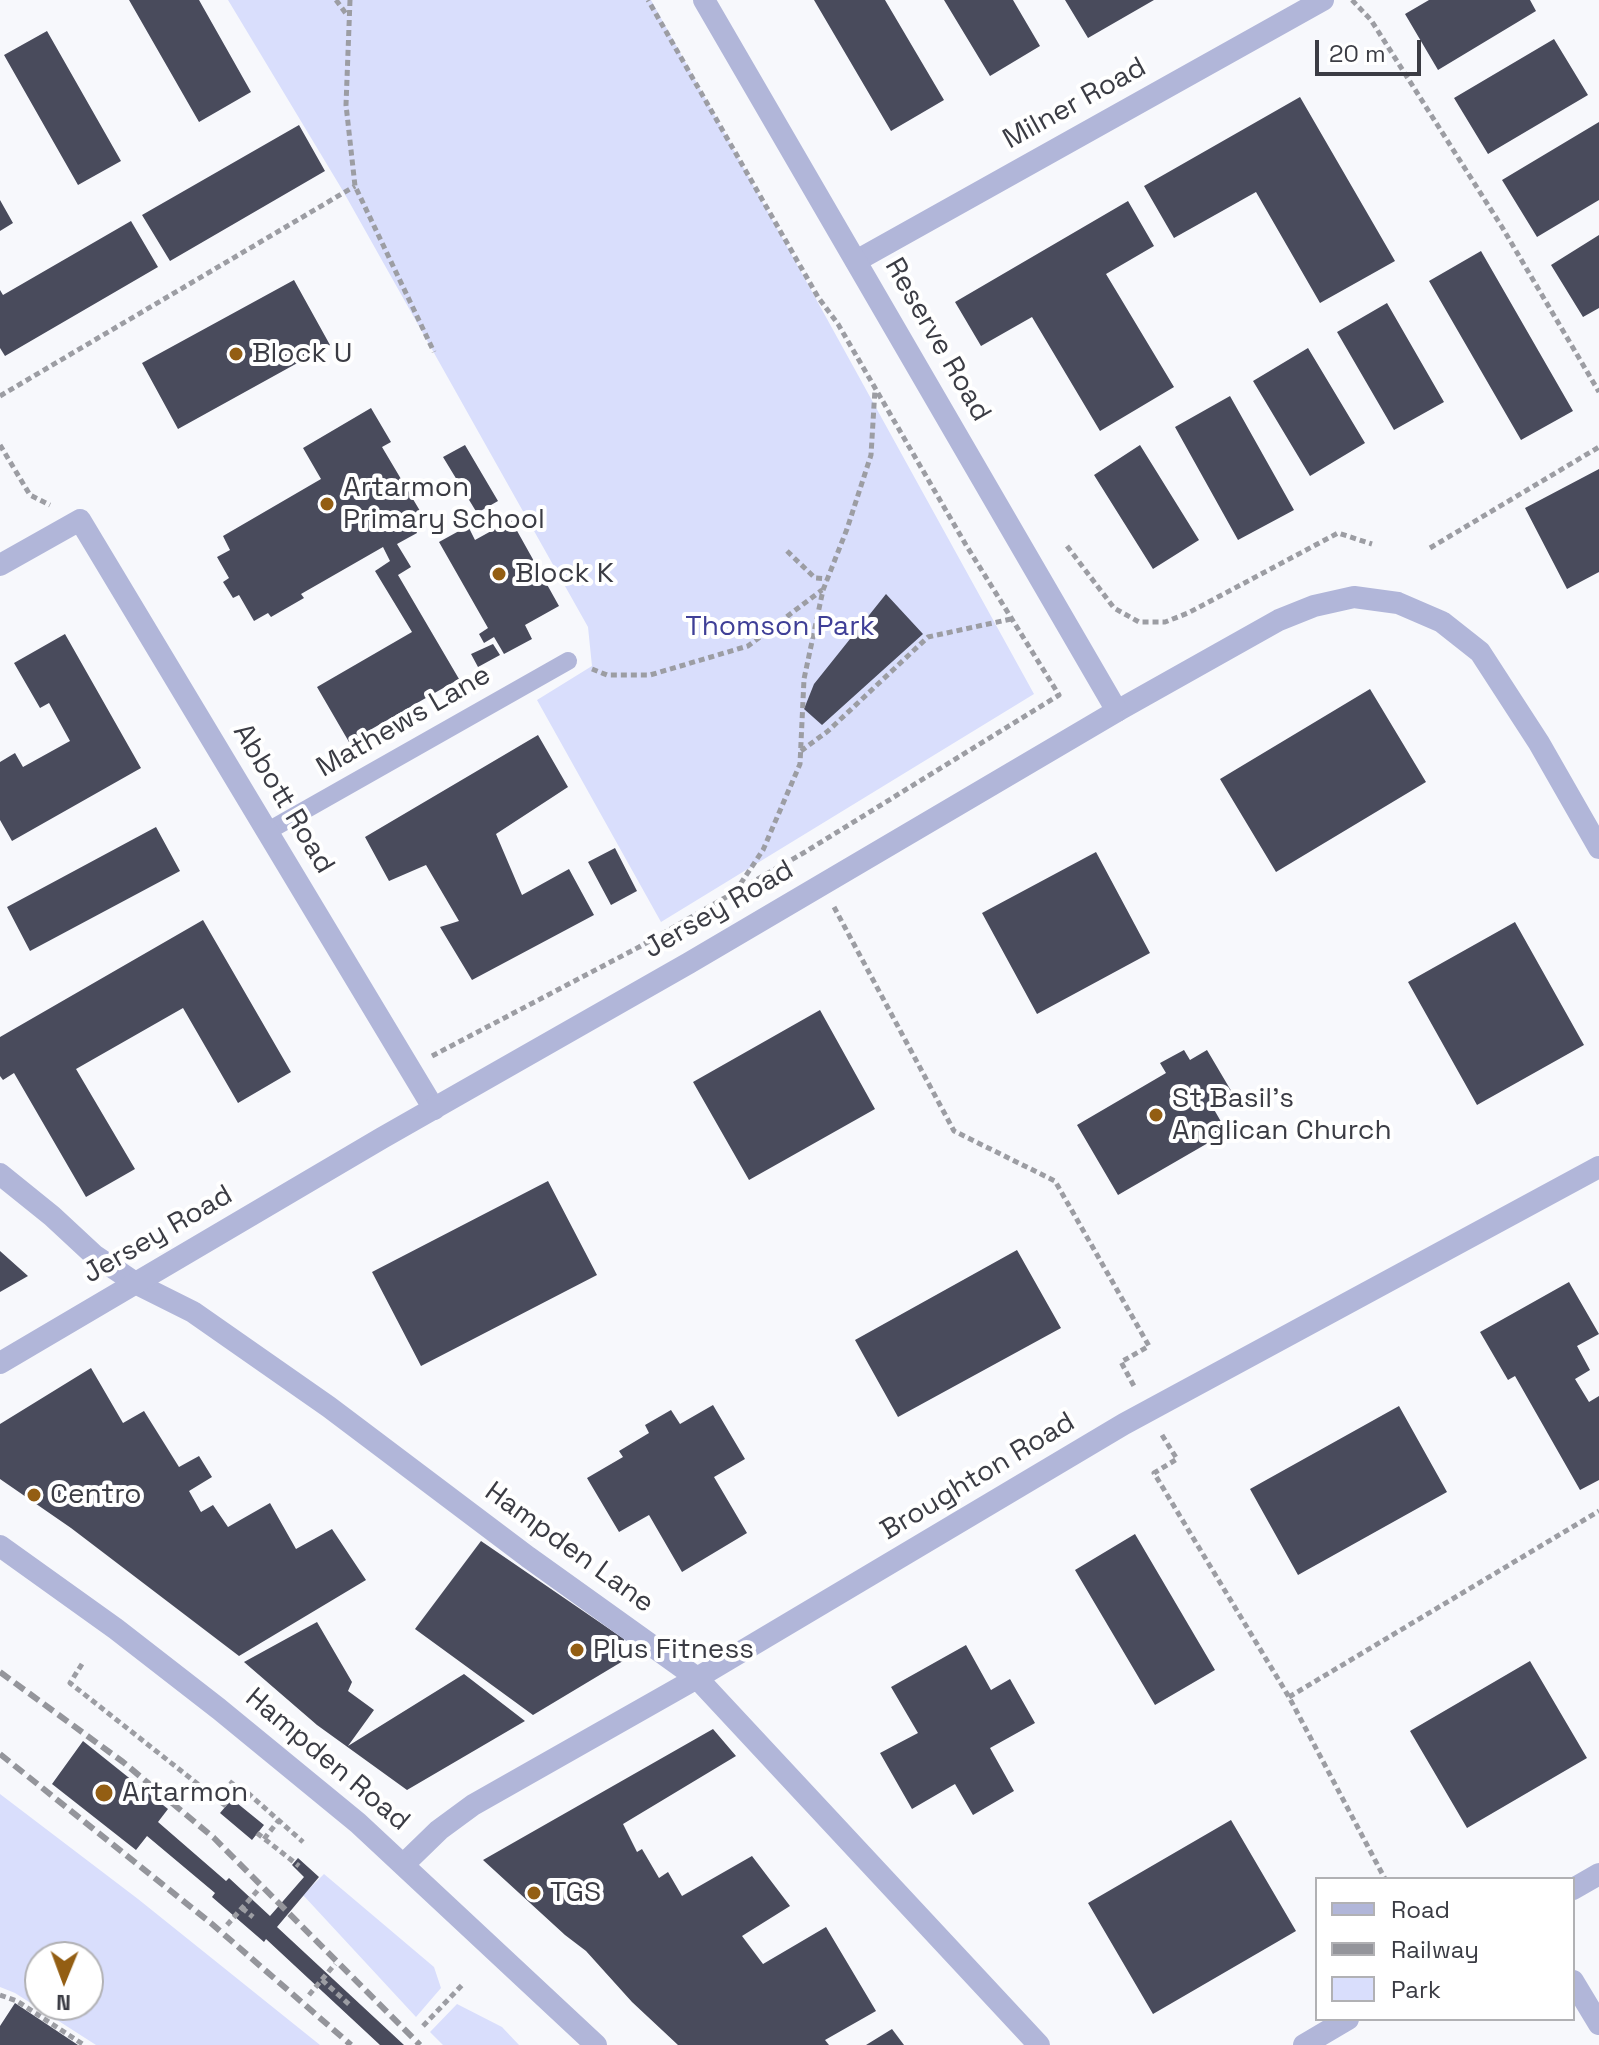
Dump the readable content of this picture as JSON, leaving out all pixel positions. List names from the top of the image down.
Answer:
{
  "streets": {
    "street": [
      "Milner Road",
      "Reserve Road",
      "Abbott Road",
      "Jersey Road",
      "Broughton Road",
      "Hampden Lane",
      "Hampden Road"
    ],
    "lane": ["Mathews Lane"]
  },
  "crossings": [
    ["Milner Road", "Reserve Road"],
    ["Reserve Road", "Jersey Road"],
    ["Mathews Lane", "Abbott Road"],
    ["Abbott Road", "Jersey Road"],
    ["Jersey Road", "Hampden Lane"],
    ["Broughton Road", "Hampden Lane"],
    ["Broughton Road", "Hampden Road"]
  ],
  "parks": ["Thomson Park"],
  "places": [
    "Block U",
    "Artarmon Primary School",
    "Block K",
    "St Basil's Anglican Church",
    "Centro",
    "Plus Fitness",
    "Artarmon",
    "TGS"
  ],
  "legend": ["Road", "Railway", "Park"],
  "scale_bar": "20 m",
  "north": "bottom"
}
